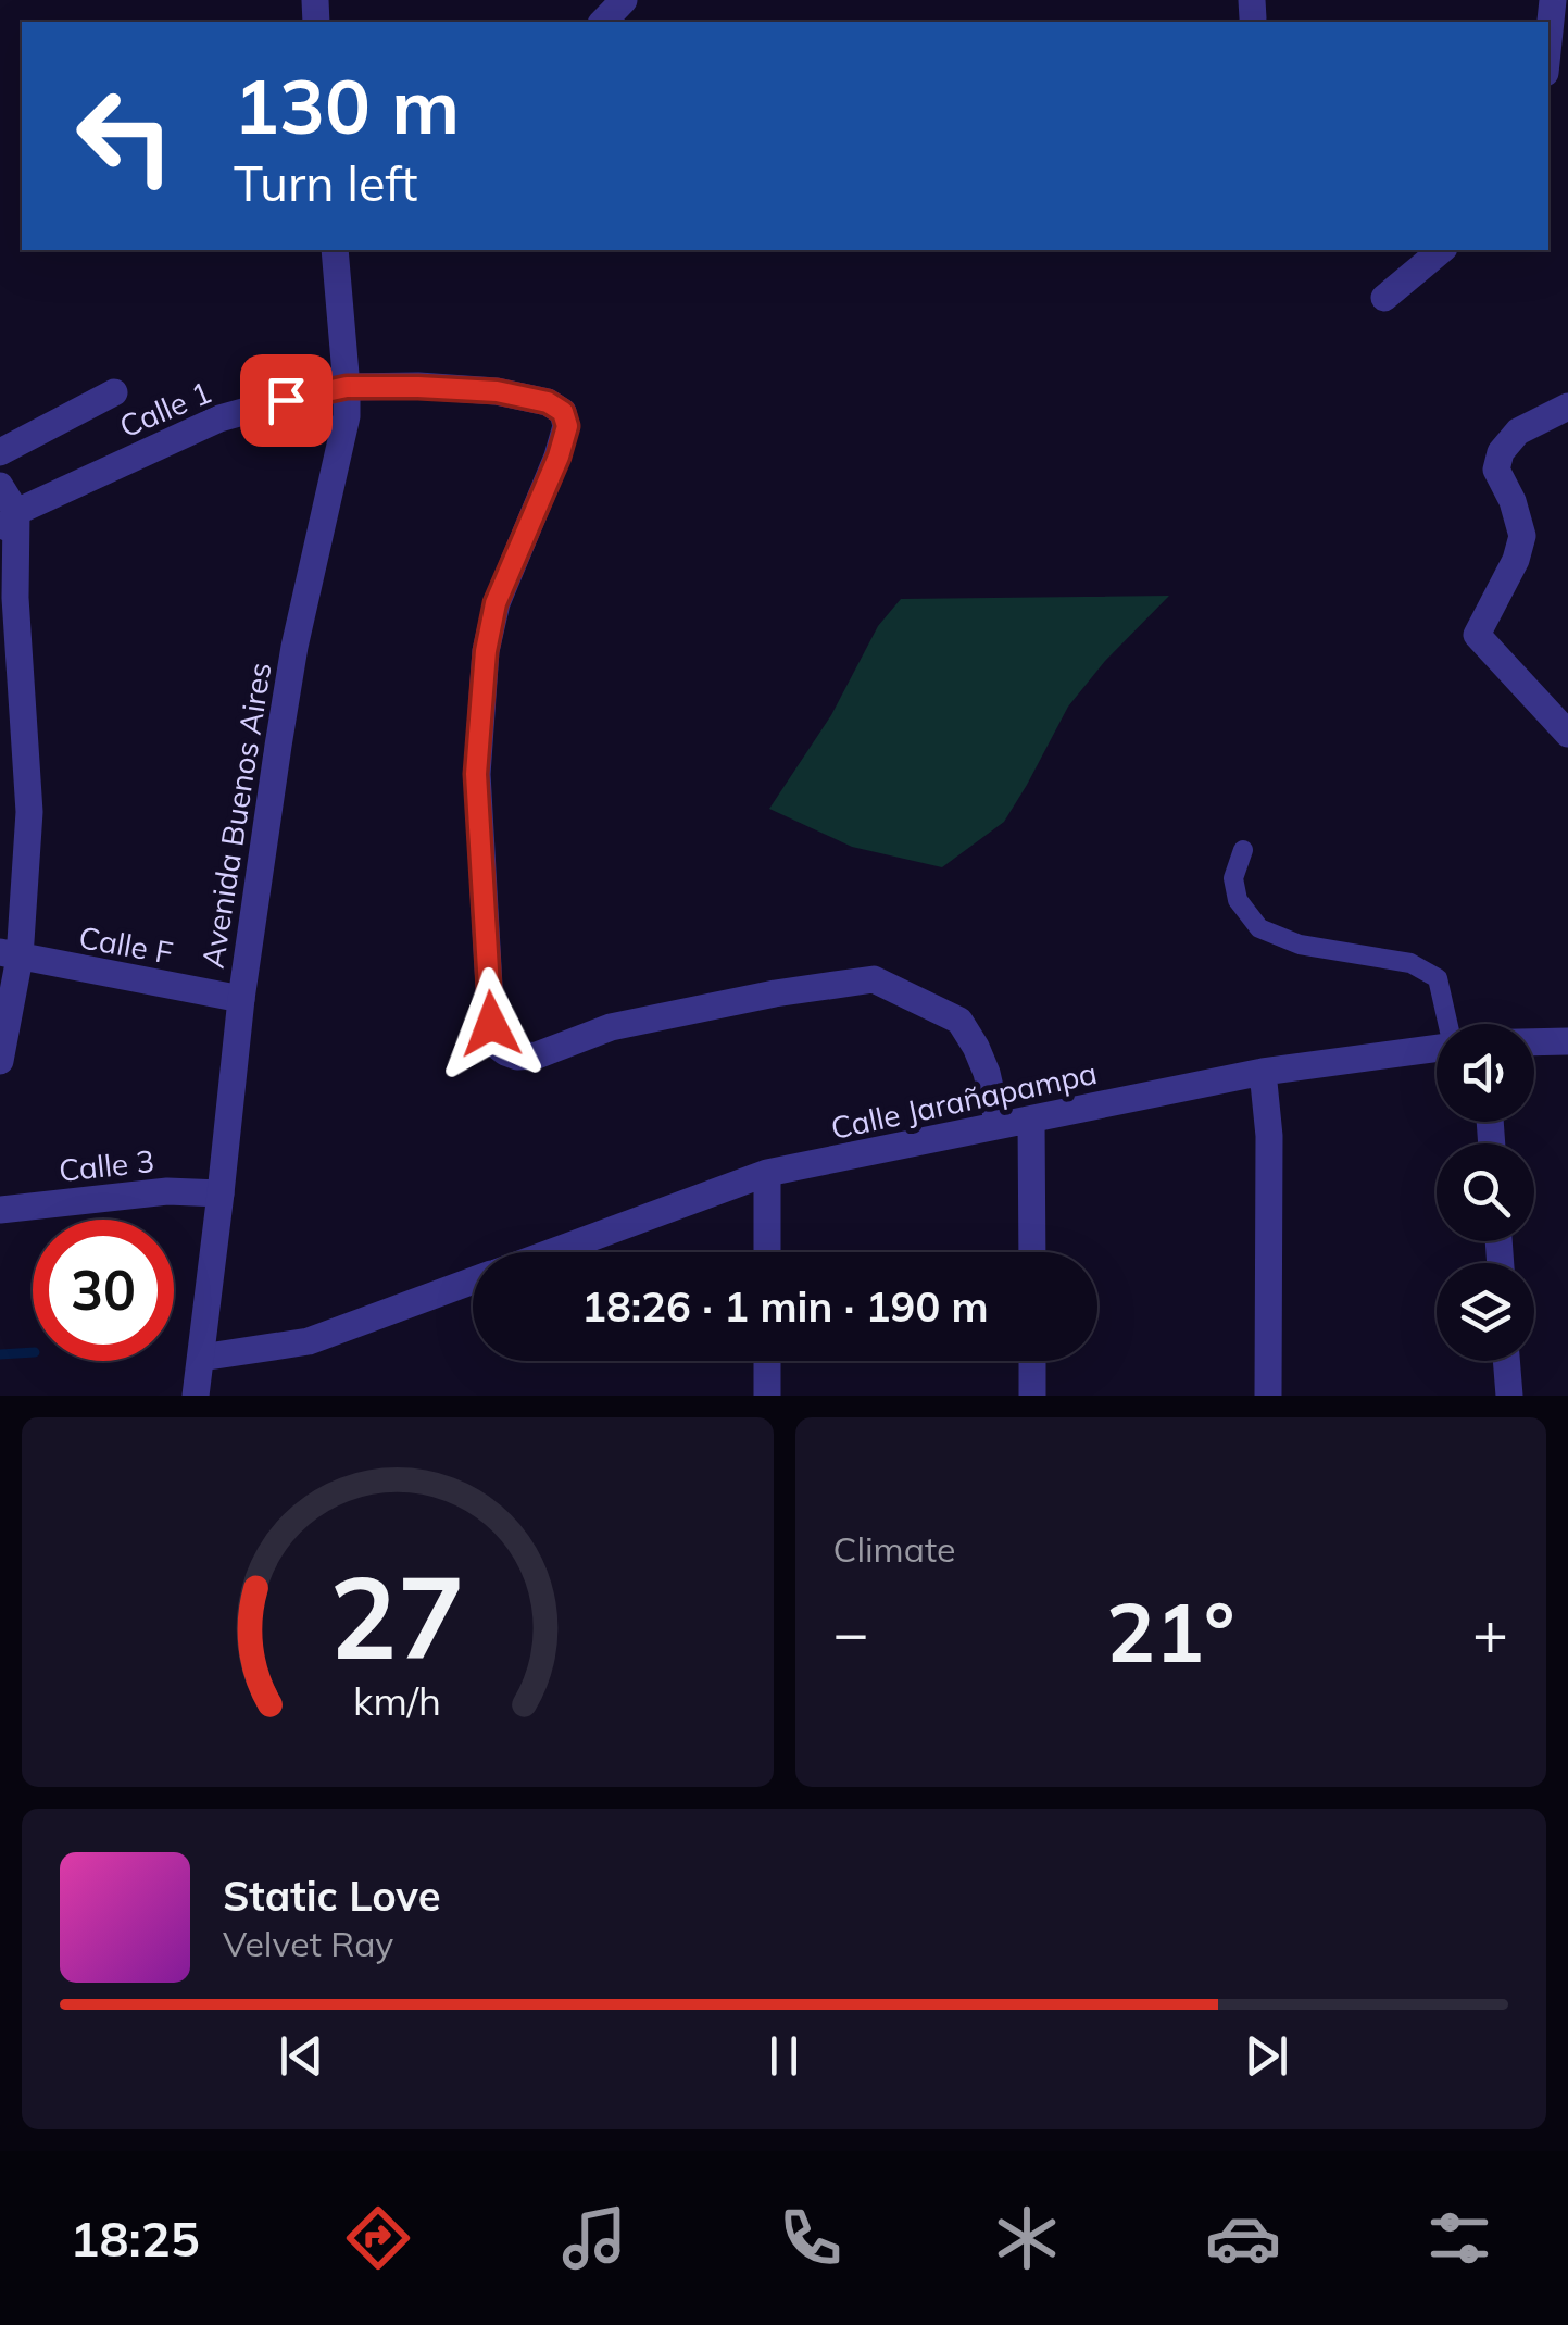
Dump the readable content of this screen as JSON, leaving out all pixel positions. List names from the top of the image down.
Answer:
{
  "streets": {
    "street": [
      "Calle 1",
      "Avenida Buenos Aires",
      "Calle F",
      "Calle Jarañapampa",
      "Calle 3"
    ]
  },
  "crossings": [
    ["Calle 1", "Avenida Buenos Aires"],
    ["Calle 1", "Calle Jarañapampa"],
    ["Avenida Buenos Aires", "Calle F"],
    ["Avenida Buenos Aires", "Calle Jarañapampa"],
    ["Avenida Buenos Aires", "Calle 3"]
  ],
  "page": {
    "turn": ["130 m", "Turn left"],
    "limit": "30",
    "trip": "18:26 · 1 min · 190 m",
    "tile": "Climate",
    "heat": ["−", "21°", "+"],
    "song": ["Static Love", "Velvet Ray"],
    "tabs": "18:25",
    "gauge": ["27", "km/h"]
  }
}
